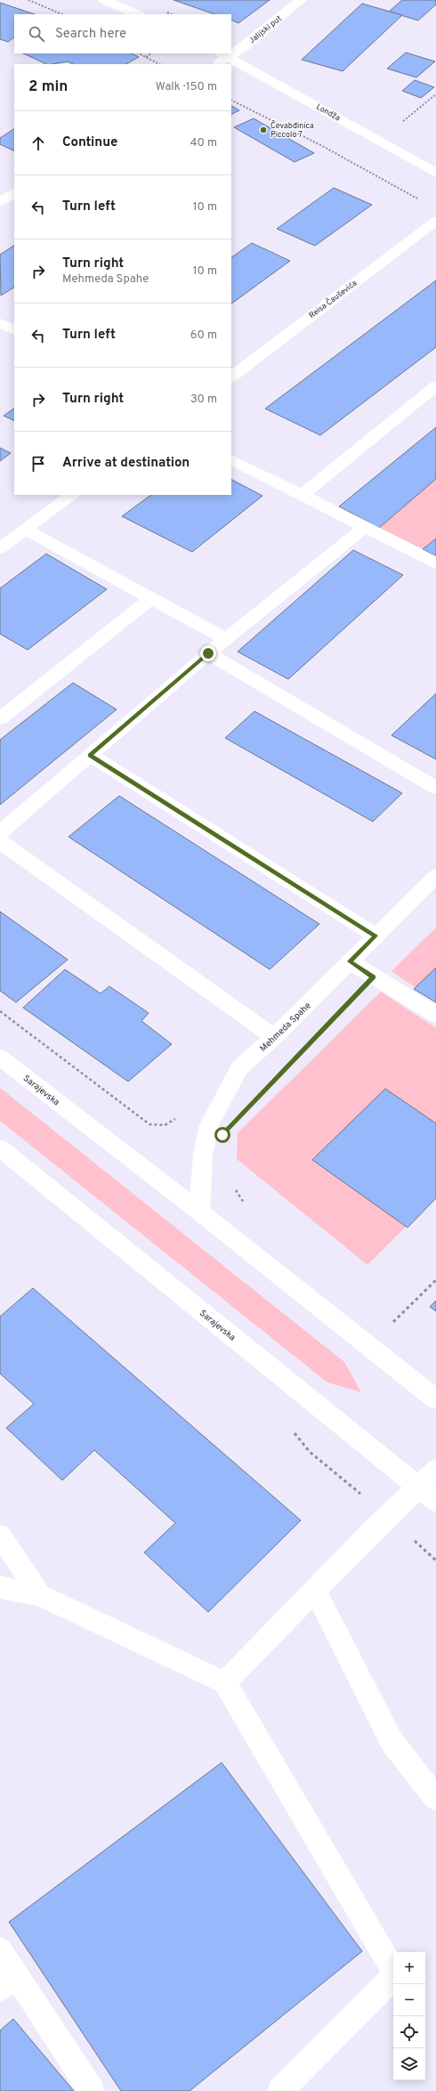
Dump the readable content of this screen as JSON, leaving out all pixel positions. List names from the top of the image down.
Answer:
{
  "streets": {
    "street": [
      "Jalijski put",
      "Londža",
      "Reisa Čauševića",
      "Mehmeda Spahe",
      "Sarajevska"
    ]
  },
  "crossings": [
    ["Jalijski put", "Londža"],
    ["Mehmeda Spahe", "Sarajevska"]
  ],
  "places": ["Čevabđinica Piccolo 7"],
  "page": {
    "search": "Search here",
    "heading": ["2 min", "Walk · 150 m"],
    "list": [
      ["Continue", "40 m"],
      ["Turn left", "10 m"],
      ["Turn right", "Mehmeda Spahe", "10 m"],
      ["Turn left", "60 m"],
      ["Turn right", "30 m"],
      "Arrive at destination"
    ],
    "map_buttons": ["+", "−"]
  }
}
